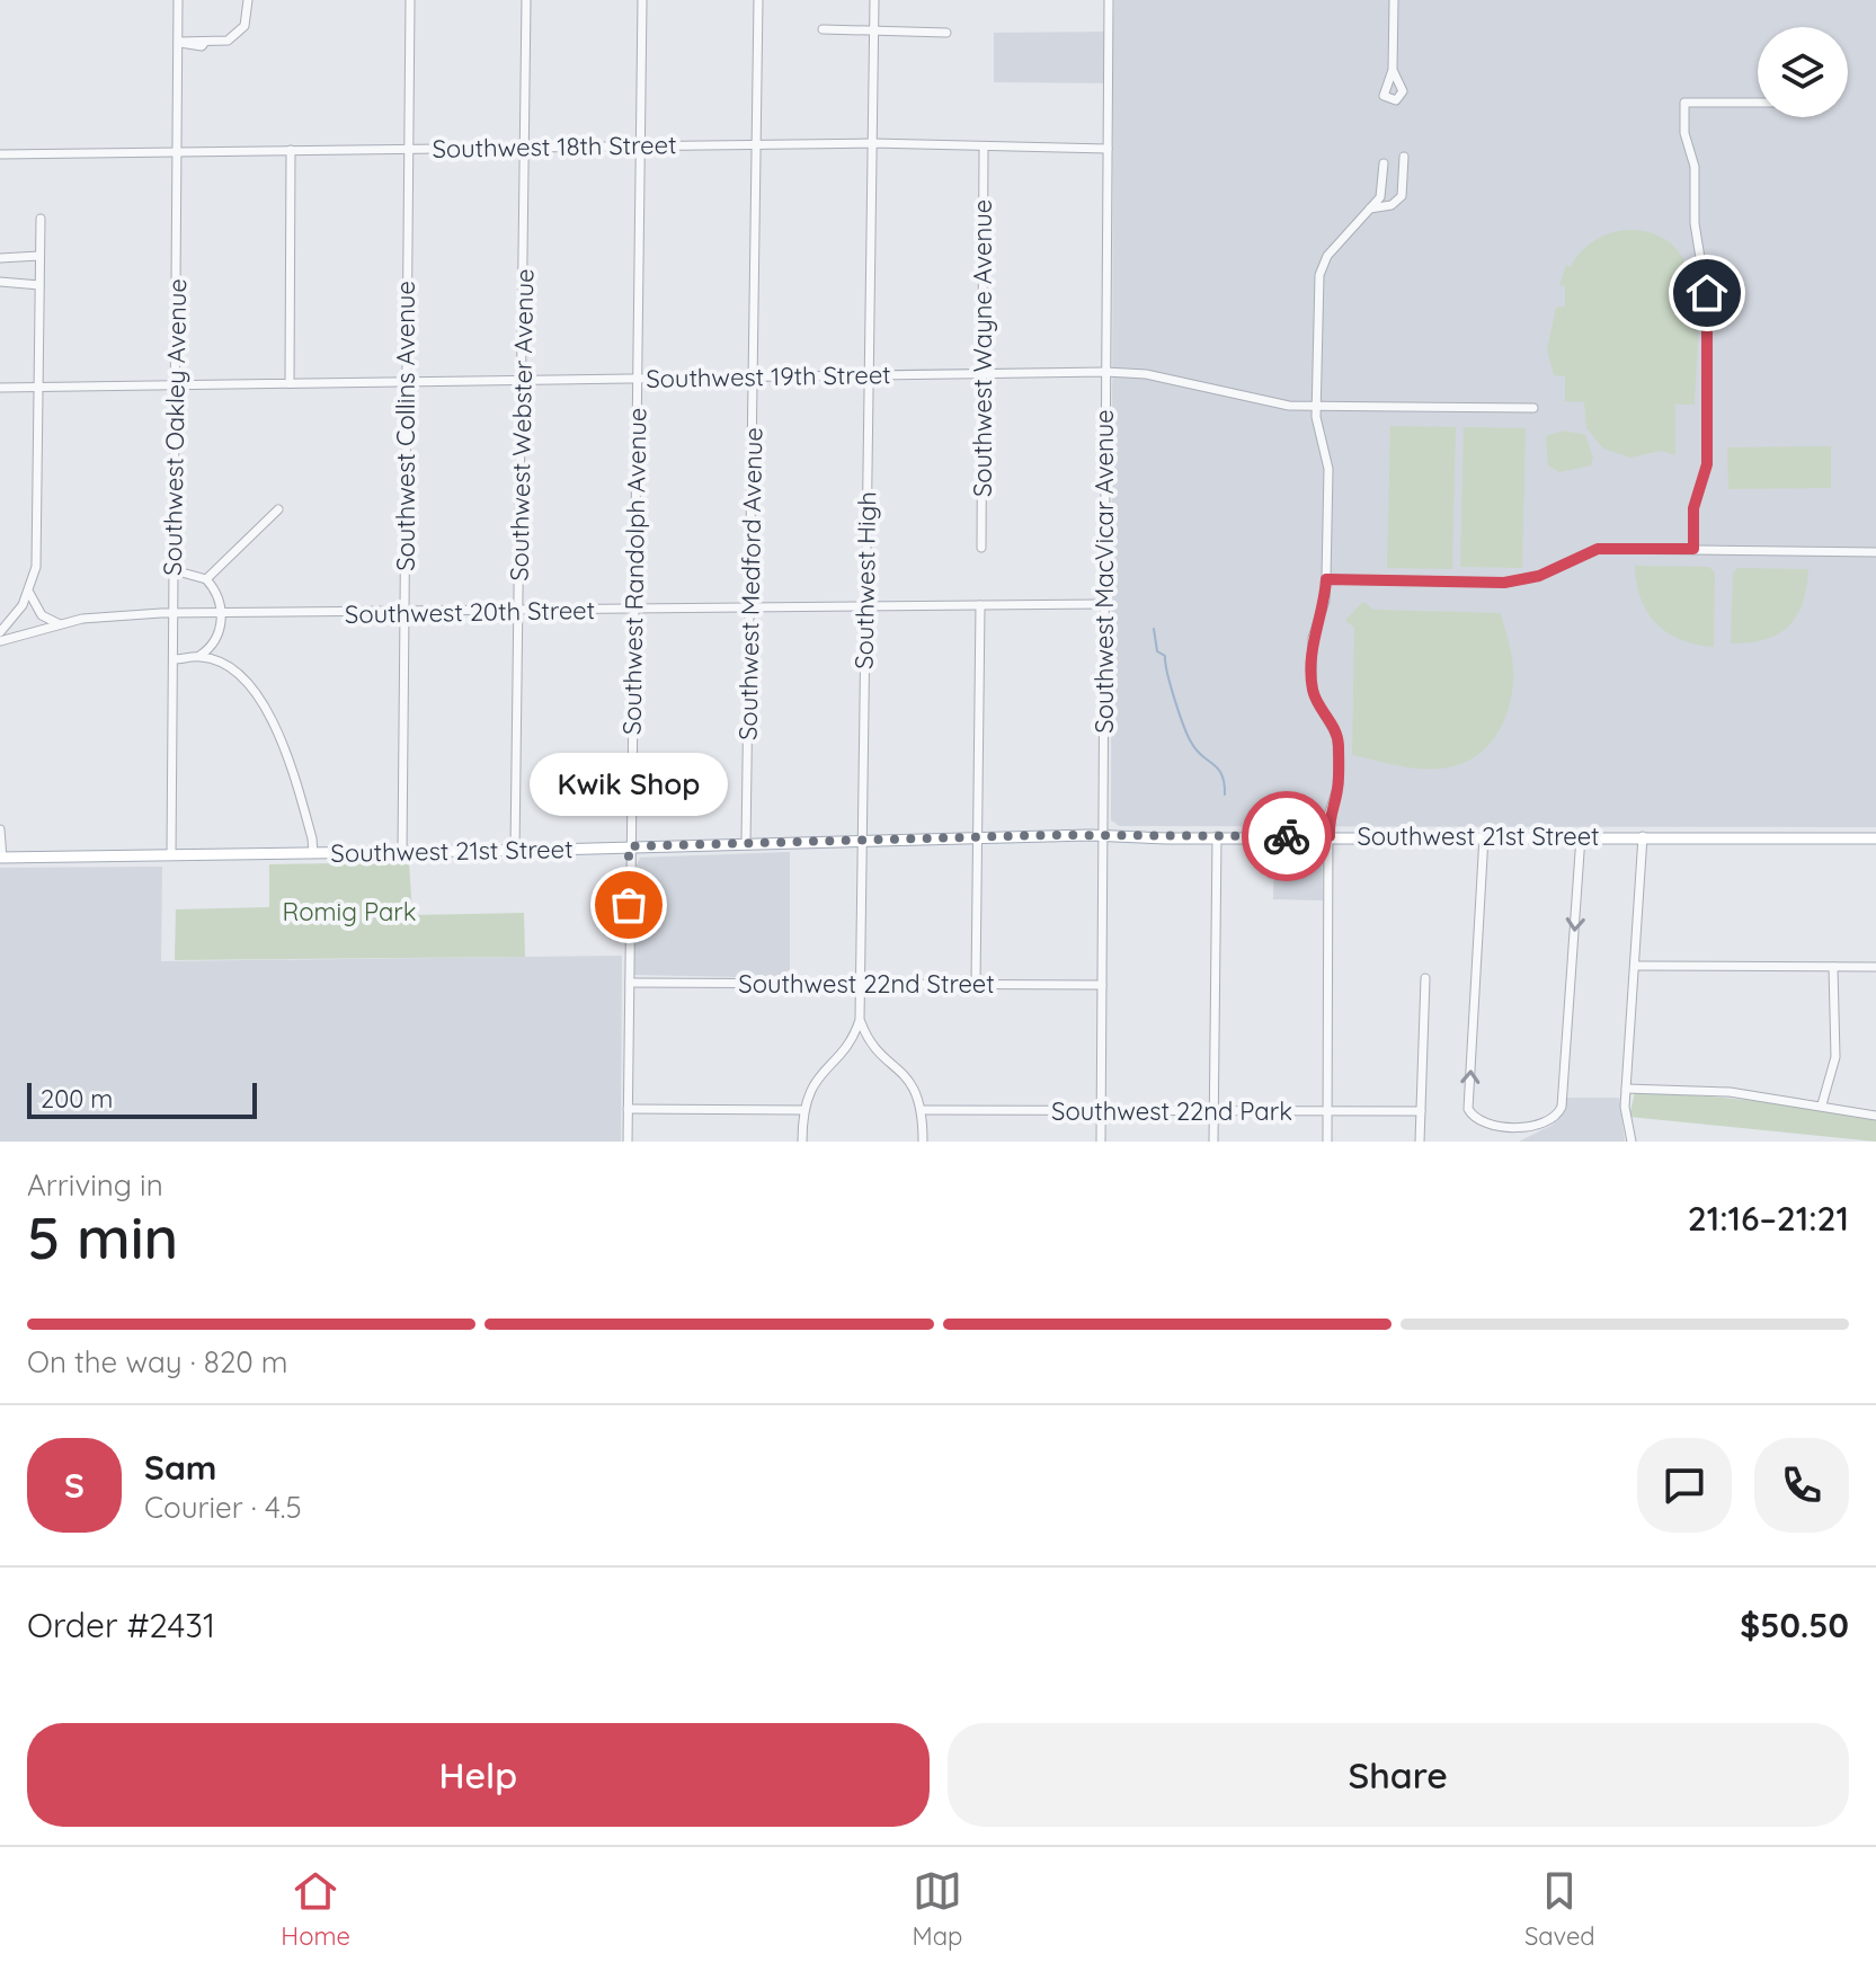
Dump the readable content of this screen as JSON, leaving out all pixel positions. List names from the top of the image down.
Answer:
{
  "streets": {
    "main road": ["Southwest 21st Street"],
    "street": [
      "Southwest 18th Street",
      "Southwest Wayne Avenue",
      "Southwest 19th Street",
      "Southwest Webster Avenue",
      "Southwest Collins Avenue",
      "Southwest Oakley Avenue",
      "Southwest Randolph Avenue",
      "Southwest MacVicar Avenue",
      "Southwest High",
      "Southwest Medford Avenue",
      "Southwest 20th Street",
      "Southwest 22nd Street",
      "Southwest 22nd Park"
    ]
  },
  "crossings": [
    ["Southwest 18th Street", "Southwest Wayne Avenue"],
    ["Southwest 18th Street", "Southwest Webster Avenue"],
    ["Southwest 18th Street", "Southwest Collins Avenue"],
    ["Southwest 18th Street", "Southwest Oakley Avenue"],
    ["Southwest 18th Street", "Southwest Randolph Avenue"],
    ["Southwest 18th Street", "Southwest MacVicar Avenue"],
    ["Southwest 18th Street", "Southwest High"],
    ["Southwest 18th Street", "Southwest Medford Avenue"],
    ["Southwest Wayne Avenue", "Southwest 19th Street"],
    ["Southwest 19th Street", "Southwest Webster Avenue"],
    ["Southwest 19th Street", "Southwest Collins Avenue"],
    ["Southwest 19th Street", "Southwest Oakley Avenue"],
    ["Southwest 19th Street", "Southwest Randolph Avenue"],
    ["Southwest 19th Street", "Southwest MacVicar Avenue"],
    ["Southwest 19th Street", "Southwest High"],
    ["Southwest 19th Street", "Southwest Medford Avenue"],
    ["Southwest Webster Avenue", "Southwest 20th Street"],
    ["Southwest Webster Avenue", "Southwest 21st Street"],
    ["Southwest Collins Avenue", "Southwest 20th Street"],
    ["Southwest Collins Avenue", "Southwest 21st Street"],
    ["Southwest Oakley Avenue", "Southwest 20th Street"],
    ["Southwest Oakley Avenue", "Southwest 21st Street"],
    ["Southwest Randolph Avenue", "Southwest 20th Street"],
    ["Southwest Randolph Avenue", "Southwest 21st Street"],
    ["Southwest Randolph Avenue", "Southwest 22nd Street"],
    ["Southwest MacVicar Avenue", "Southwest 20th Street"],
    ["Southwest MacVicar Avenue", "Southwest 21st Street"],
    ["Southwest MacVicar Avenue", "Southwest 22nd Street"],
    ["Southwest MacVicar Avenue", "Southwest 22nd Park"],
    ["Southwest High", "Southwest 20th Street"],
    ["Southwest High", "Southwest 21st Street"],
    ["Southwest High", "Southwest 22nd Street"],
    ["Southwest Medford Avenue", "Southwest 20th Street"],
    ["Southwest Medford Avenue", "Southwest 21st Street"]
  ],
  "parks": ["Romig Park"],
  "places": ["Kwik Shop"],
  "scale_bar": "200 m",
  "page": {
    "bubble": "Kwik Shop",
    "scale": "200 m",
    "heading": ["5 min", "Arriving in", "21:16–21:21"],
    "panel": [
      "Sam",
      "Courier · 4.5",
      "Order #2431",
      "$50.50"
    ],
    "bar": "On the way · 820 m",
    "round": "S",
    "buttons": ["Help", "Share"],
    "tabs": ["Home", "Map", "Saved"]
  }
}
